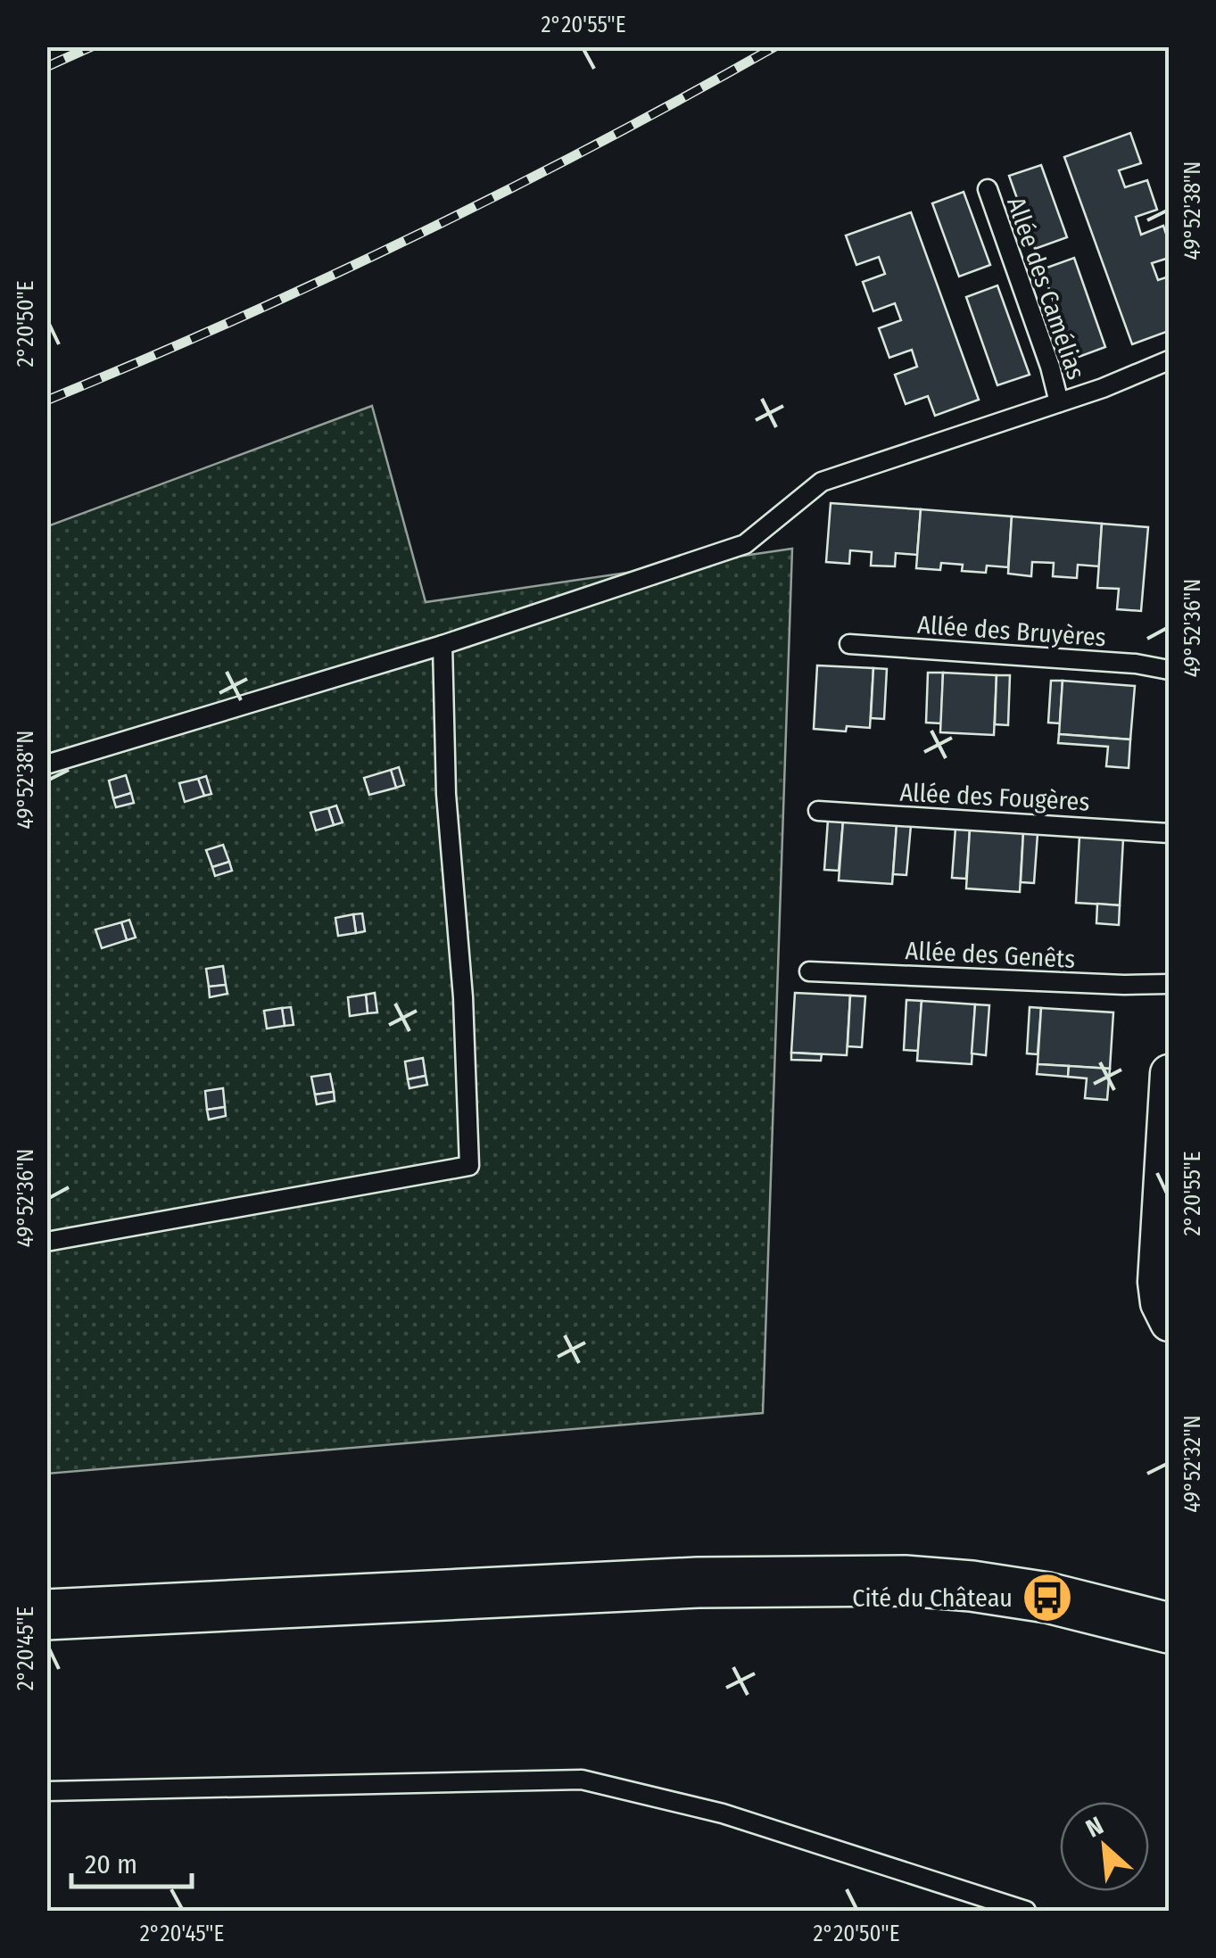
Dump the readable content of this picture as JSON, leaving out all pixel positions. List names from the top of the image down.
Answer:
{
  "streets": {
    "lane": [
      "Allée des Camélias",
      "Allée des Bruyères",
      "Allée des Fougères",
      "Allée des Genêts"
    ]
  },
  "places": {
    "bus stop": ["Cité du Château"]
  },
  "scale_bar": "20 m",
  "north": "top left",
  "coordinates": [
    "2°20'55\"E",
    "49°52'38\"N",
    "2°20'50\"E",
    "49°52'36\"N",
    "49°52'32\"N",
    "2°20'45\"E"
  ]
}
